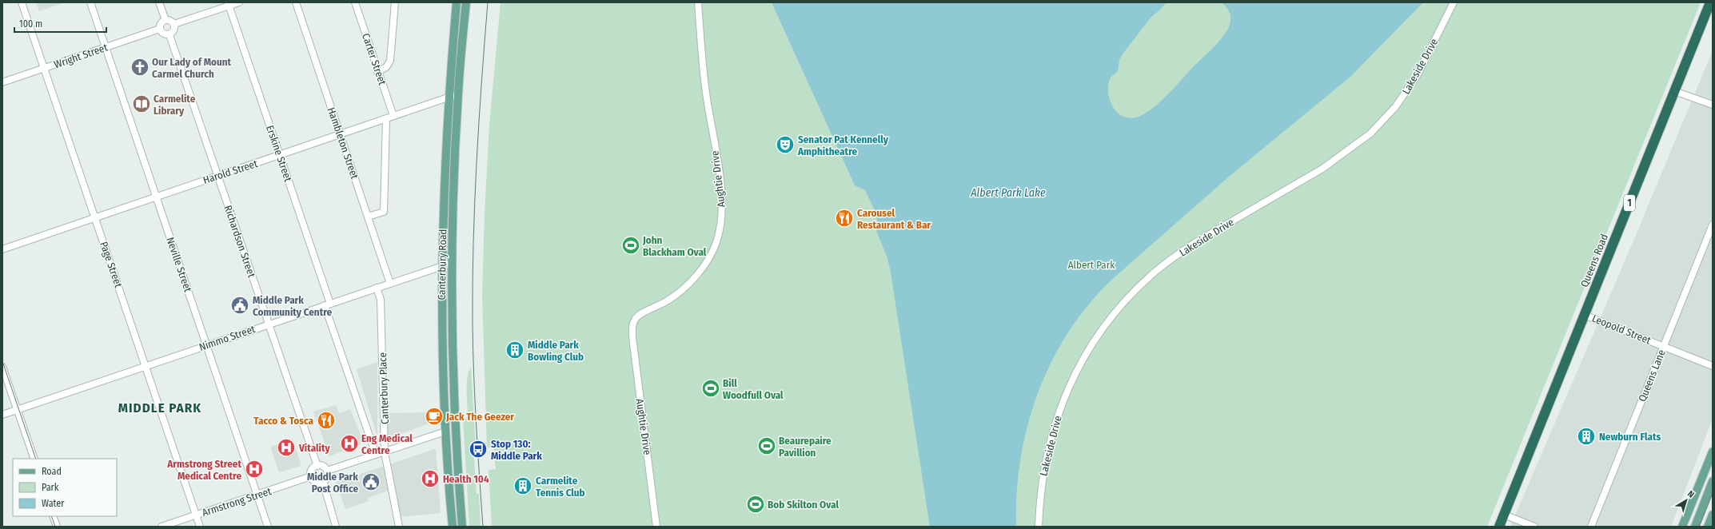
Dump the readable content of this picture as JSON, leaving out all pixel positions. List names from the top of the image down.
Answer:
{
  "streets": {
    "highway": ["1", "Queens Road"],
    "main road": ["Canterbury Road"],
    "street": [
      "Wright Street",
      "Carter Street",
      "Lakeside Drive",
      "Hambleton Street",
      "Erskine Street",
      "Harold Street",
      "Aughtie Drive",
      "Richardson Street",
      "Page Street",
      "Neville Street",
      "Leopold Street",
      "Nimmo Street",
      "Queens Lane",
      "Canterbury Place",
      "Armstrong Street"
    ]
  },
  "crossings": [
    ["Wright Street", "Richardson Street"],
    ["Wright Street", "Page Street"],
    ["Wright Street", "Neville Street"],
    ["Carter Street", "Harold Street"],
    ["Hambleton Street", "Harold Street"],
    ["Hambleton Street", "Nimmo Street"],
    ["Erskine Street", "Harold Street"],
    ["Erskine Street", "Nimmo Street"],
    ["Harold Street", "Richardson Street"],
    ["Harold Street", "Page Street"],
    ["Harold Street", "Neville Street"],
    ["Harold Street", "Canterbury Road"],
    ["Richardson Street", "Nimmo Street"],
    ["Richardson Street", "Armstrong Street"],
    ["Queens Road", "Leopold Street"],
    ["Page Street", "Nimmo Street"],
    ["Page Street", "Armstrong Street"],
    ["Neville Street", "Nimmo Street"],
    ["Neville Street", "Armstrong Street"],
    ["Canterbury Road", "Nimmo Street"],
    ["Leopold Street", "Queens Lane"],
    ["Nimmo Street", "Canterbury Place"]
  ],
  "districts": ["MIDDLE PARK"],
  "water": ["Albert Park Lake"],
  "parks": ["Albert Park"],
  "places": {
    "church": ["Our Lady of Mount Carmel Church"],
    "library": ["Carmelite Library"],
    "theatre": ["Senator Pat Kennelly Amphitheatre"],
    "restaurant": ["Carousel Restaurant & Bar", "Tacco & Tosca"],
    "sports": [
      "John Blackham Oval",
      "Bill Woodfull Oval",
      "Beaurepaire Pavillion",
      "Bob Skilton Oval"
    ],
    "public building": ["Middle Park Community Centre", "Middle Park Post Office"],
    "building": ["Middle Park Bowling Club", "Newburn Flats", "Carmelite Tennis Club"],
    "cafe": ["Jack The Geezer"],
    "hospital": [
      "Eng Medical Centre",
      "Vitality",
      "Armstrong Street Medical Centre",
      "Health 104"
    ],
    "bus stop": ["Stop 130: Middle Park"]
  },
  "legend": ["Road", "Park", "Water"],
  "scale_bar": "100 m",
  "north": "top right"
}
